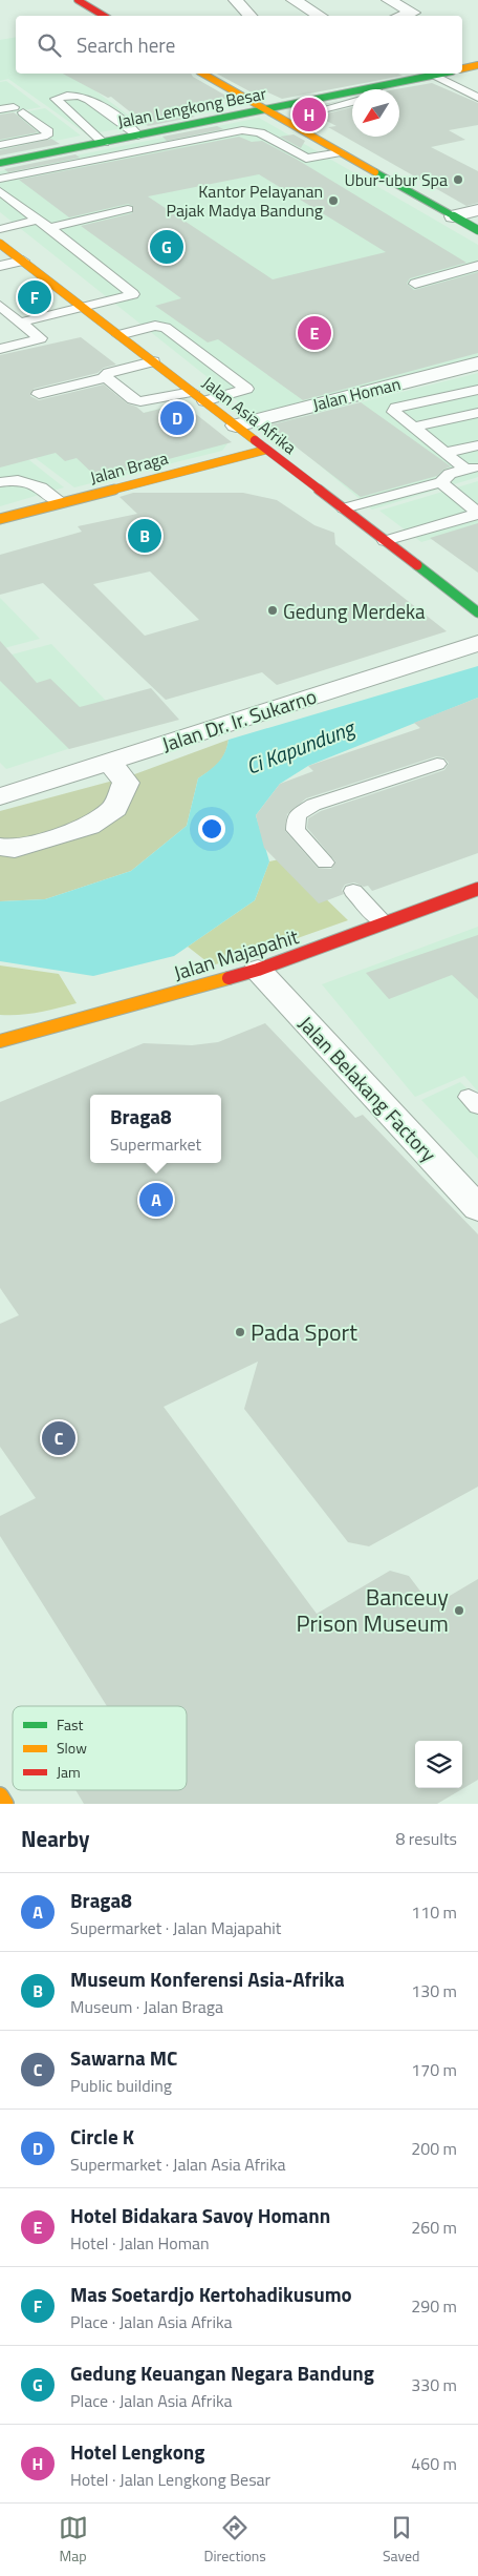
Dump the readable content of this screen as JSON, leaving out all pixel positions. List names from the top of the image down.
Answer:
{
  "streets": {
    "main road": [
      "Jalan Lengkong Besar",
      "Jalan Asia Afrika",
      "Jalan Braga",
      "Jalan Majapahit"
    ],
    "street": ["Jalan Homan", "Jalan Dr. Ir. Sukarno", "Jalan Belakang Factory"]
  },
  "crossings": [
    ["Jalan Homan", "Jalan Asia Afrika"],
    ["Jalan Asia Afrika", "Jalan Braga"],
    ["Jalan Majapahit", "Jalan Belakang Factory"]
  ],
  "water": ["Ci Kapundung"],
  "places": [
    "Ubur-ubur Spa",
    "Kantor Pelayanan Pajak Madya Bandung",
    "Gedung Merdeka",
    "Pada Sport",
    "Banceuy Prison Museum"
  ],
  "legend": ["Fast", "Slow", "Jam"],
  "north": "bottom left",
  "page": {
    "search": "Search here",
    "pins": [
      "H",
      "G",
      "F",
      "E",
      "D",
      "B",
      "A",
      "C"
    ],
    "popup": ["Braga8", "Supermarket"],
    "heading": ["Nearby", "8 results"],
    "list": [
      {
        "mark": "A",
        "name": "Braga8",
        "note": "Supermarket · Jalan Majapahit",
        "value": "110 m"
      },
      {
        "mark": "B",
        "name": "Museum Konferensi Asia-Afrika",
        "note": "Museum · Jalan Braga",
        "value": "130 m"
      },
      {
        "mark": "C",
        "name": "Sawarna MC",
        "note": "Public building",
        "value": "170 m"
      },
      {
        "mark": "D",
        "name": "Circle K",
        "note": "Supermarket · Jalan Asia Afrika",
        "value": "200 m"
      },
      {
        "mark": "E",
        "name": "Hotel Bidakara Savoy Homann",
        "note": "Hotel · Jalan Homan",
        "value": "260 m"
      },
      {
        "mark": "F",
        "name": "Mas Soetardjo Kertohadikusumo",
        "note": "Place · Jalan Asia Afrika",
        "value": "290 m"
      },
      {
        "mark": "G",
        "name": "Gedung Keuangan Negara Bandung",
        "note": "Place · Jalan Asia Afrika",
        "value": "330 m"
      },
      {
        "mark": "H",
        "name": "Hotel Lengkong",
        "note": "Hotel · Jalan Lengkong Besar",
        "value": "460 m"
      }
    ],
    "nav": ["Map", "Directions", "Saved"]
  }
}
